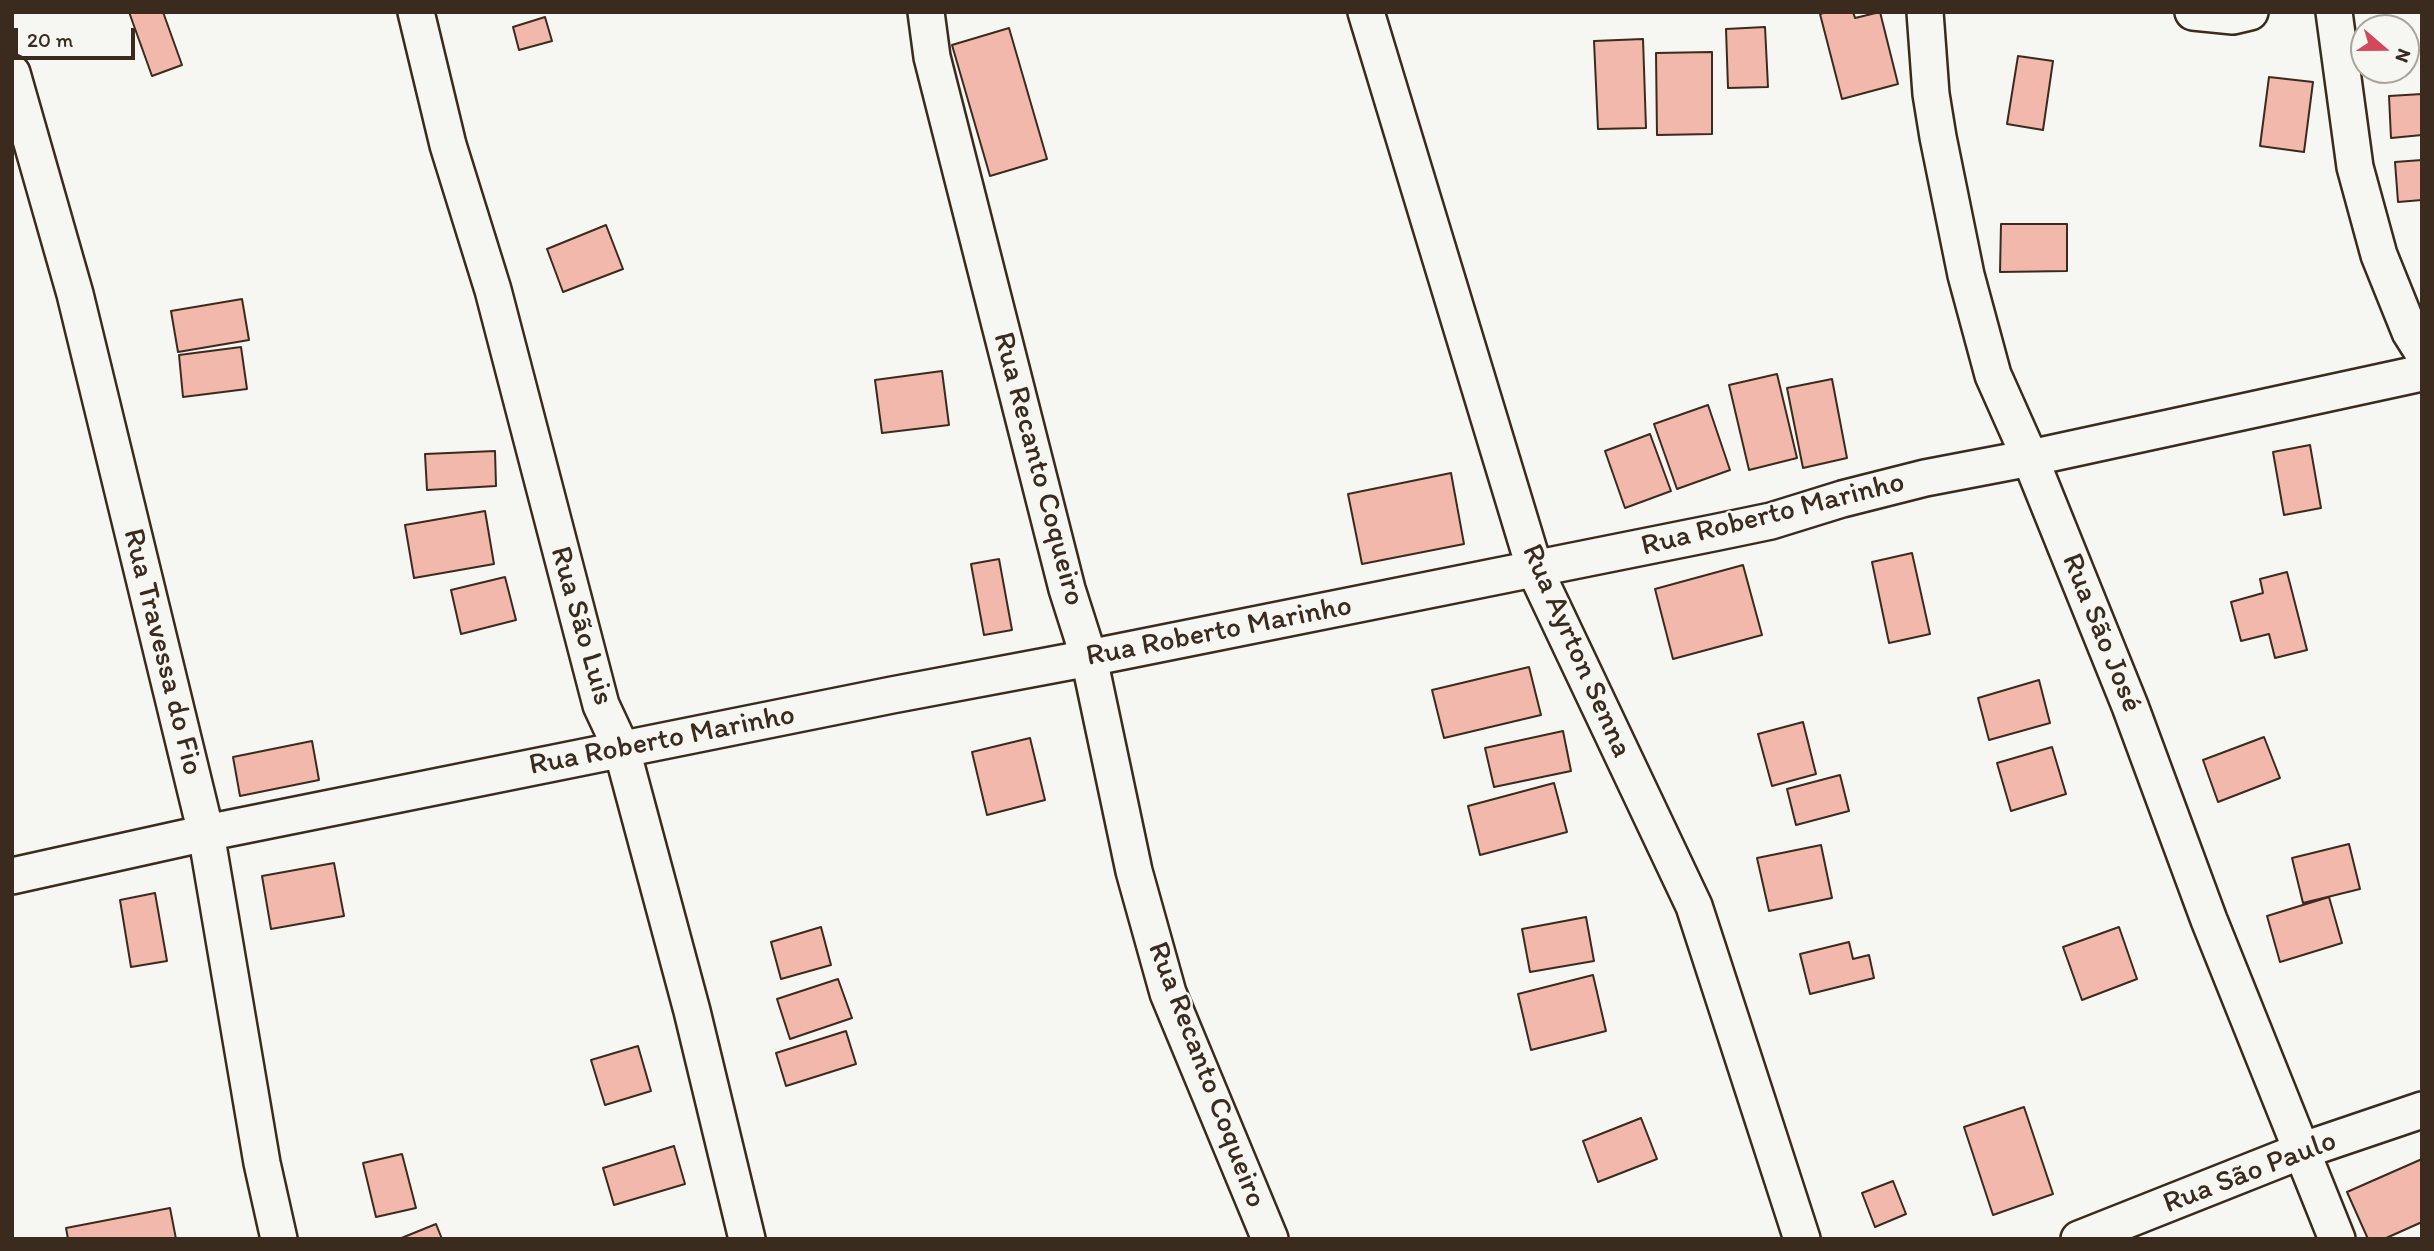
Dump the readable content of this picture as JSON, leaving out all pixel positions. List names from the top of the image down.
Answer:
{
  "streets": {
    "street": [
      "Rua Recanto Coqueiro",
      "Rua Roberto Marinho",
      "Rua São Luis",
      "Rua São José",
      "Rua Ayrton Senna",
      "Rua Travessa do Fio",
      "Rua São Paulo"
    ]
  },
  "crossings": [
    ["Rua Recanto Coqueiro", "Rua Roberto Marinho"],
    ["Rua Roberto Marinho", "Rua São Luis"],
    ["Rua Roberto Marinho", "Rua São José"],
    ["Rua Roberto Marinho", "Rua Ayrton Senna"],
    ["Rua Roberto Marinho", "Rua Travessa do Fio"],
    ["Rua São José", "Rua São Paulo"]
  ],
  "scale_bar": "20 m",
  "north": "right"
}
